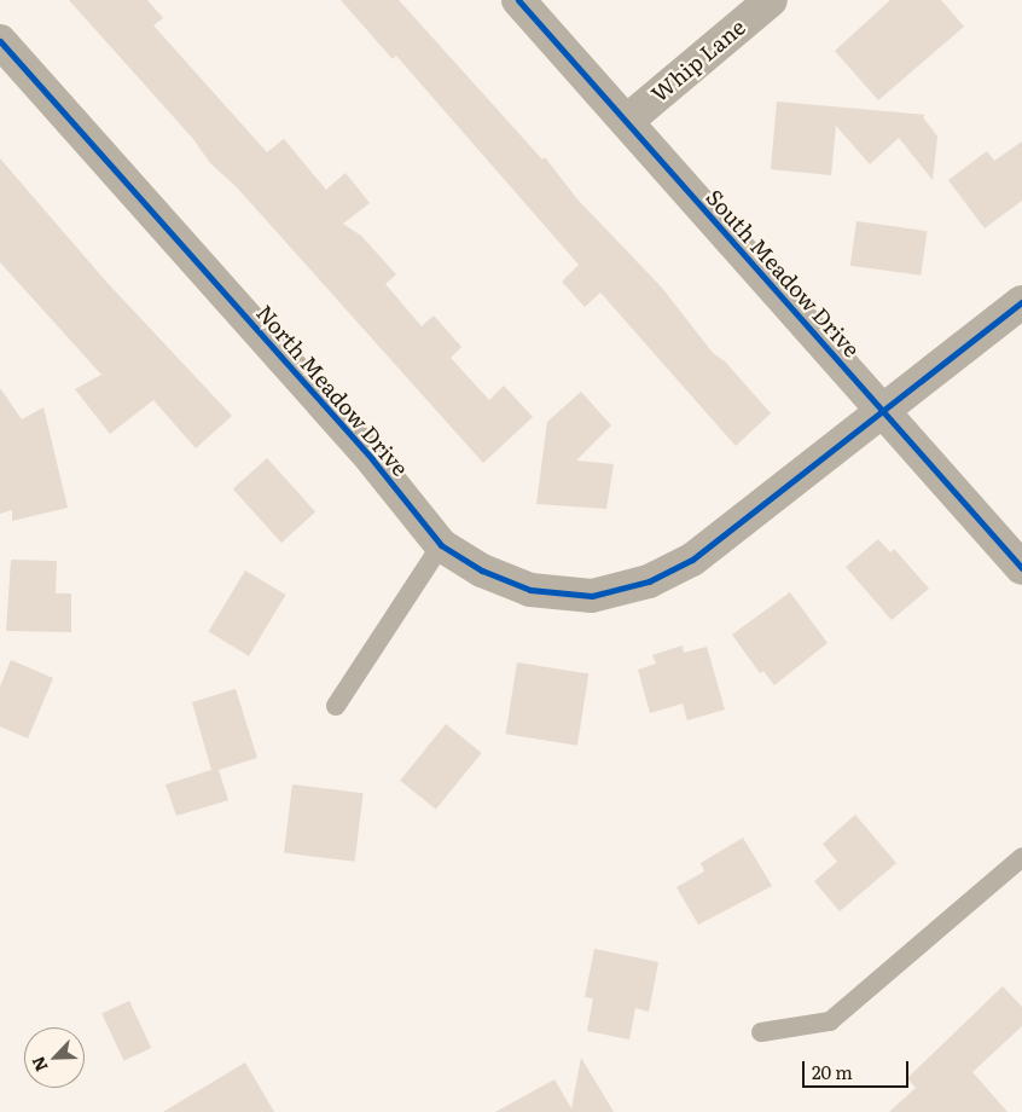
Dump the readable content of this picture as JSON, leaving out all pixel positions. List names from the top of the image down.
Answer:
{
  "streets": {
    "street": ["Whip Lane", "South Meadow Drive", "North Meadow Drive"]
  },
  "crossings": [
    ["Whip Lane", "South Meadow Drive"],
    ["South Meadow Drive", "North Meadow Drive"]
  ],
  "scale_bar": "20 m",
  "north": "bottom left"
}
